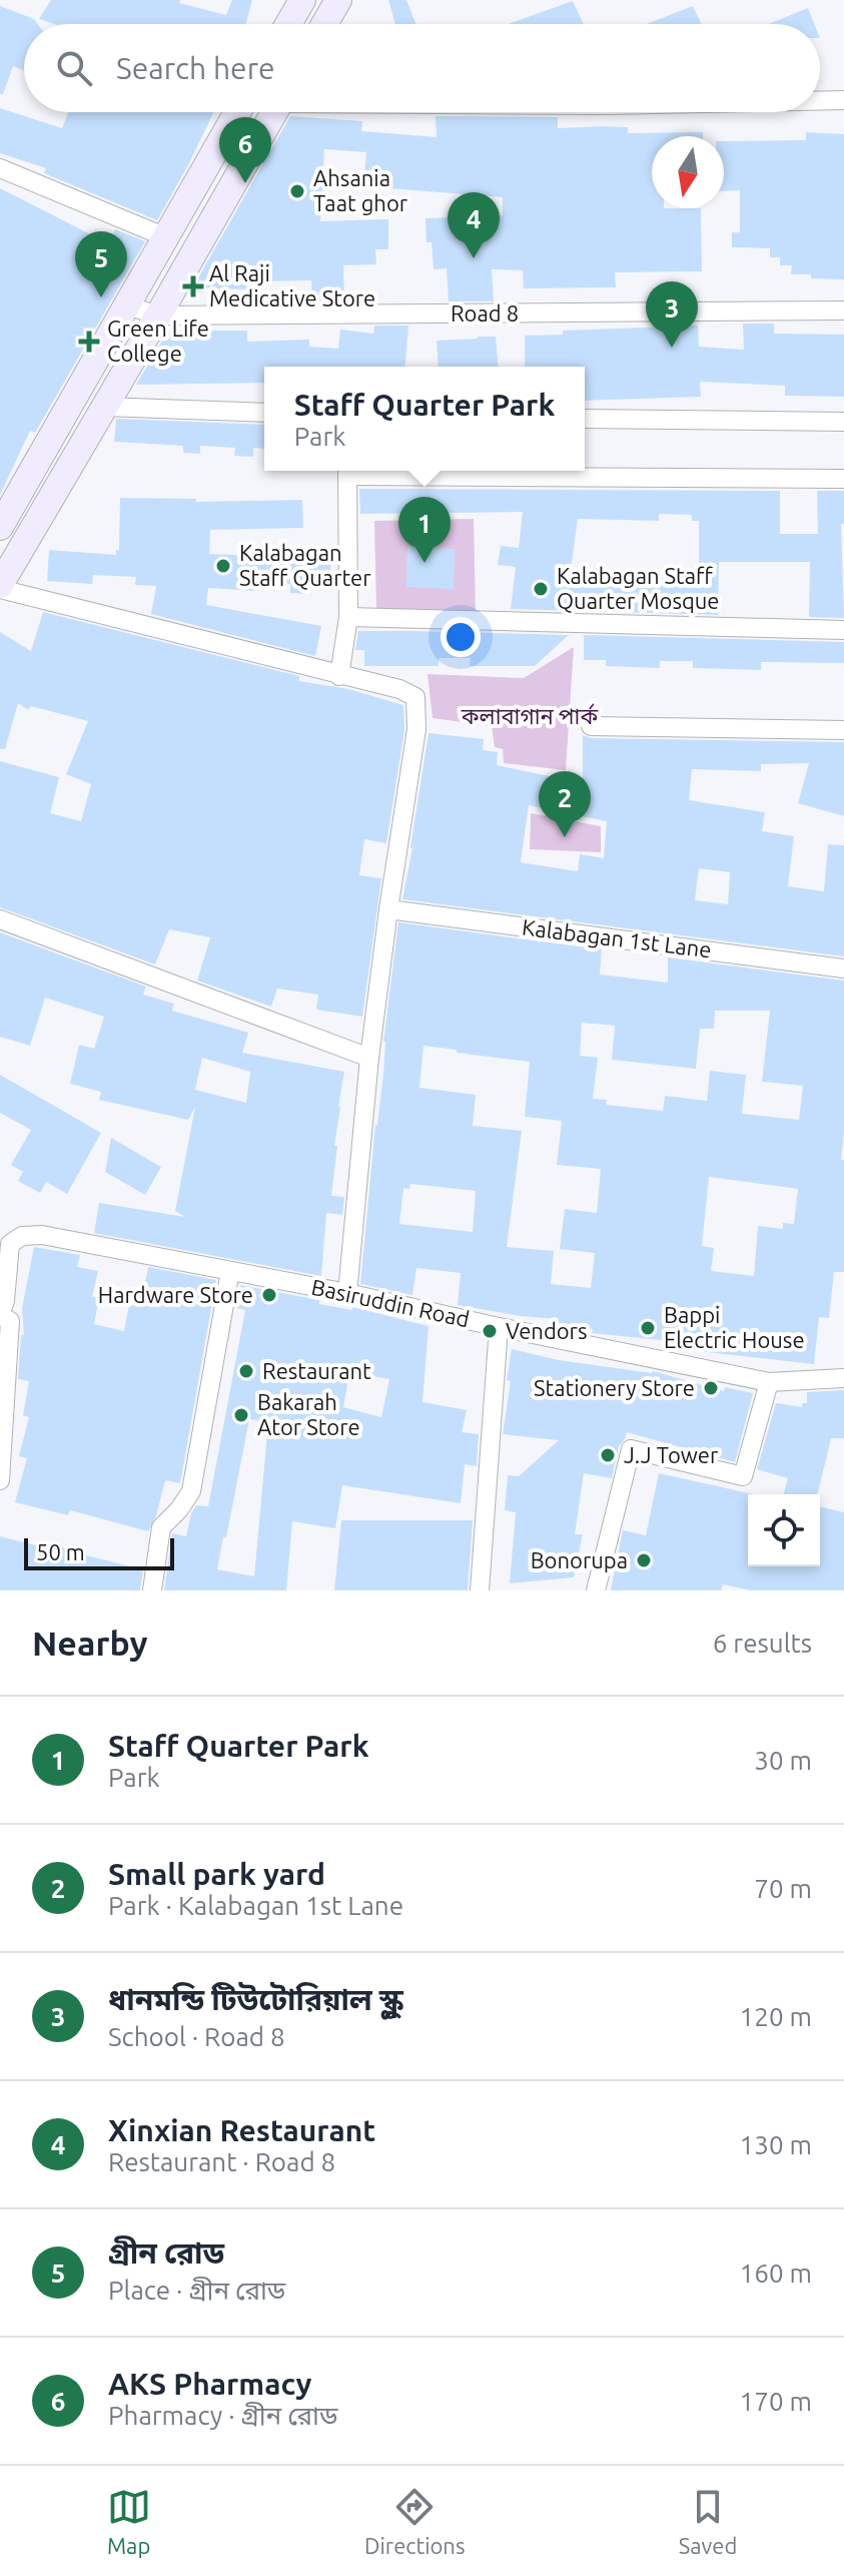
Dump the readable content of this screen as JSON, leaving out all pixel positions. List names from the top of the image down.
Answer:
{
  "streets": {
    "street": ["Road 8", "Kalabagan 1st Lane", "Basiruddin Road"]
  },
  "parks": ["কলাবাগান পার্ক"],
  "places": {
    "other": [
      "Ahsania Taat ghor",
      "Kalabagan Staff Quarter",
      "Kalabagan Staff Quarter Mosque",
      "Hardware Store",
      "Bappi Electric House",
      "Vendors",
      "Restaurant",
      "Stationery Store",
      "Bakarah Ator Store",
      "J.J Tower",
      "Bonorupa"
    ],
    "health": ["Al Raji Medicative Store", "Green Life College"]
  },
  "scale_bar": "50 m",
  "north": "bottom",
  "page": {
    "search": "Search here",
    "pins": [
      "6",
      "4",
      "5",
      "3",
      "1",
      "2"
    ],
    "popup": ["Staff Quarter Park", "Park"],
    "scale": "50 m",
    "heading": ["Nearby", "6 results"],
    "list": [
      {
        "mark": "1",
        "name": "Staff Quarter Park",
        "note": "Park",
        "value": "30 m"
      },
      {
        "mark": "2",
        "name": "Small park yard",
        "note": "Park · Kalabagan 1st Lane",
        "value": "70 m"
      },
      {
        "mark": "3",
        "name": "ধানমন্ডি টিউটোরিয়াল স্কুল",
        "note": "School · Road 8",
        "value": "120 m"
      },
      {
        "mark": "4",
        "name": "Xinxian Restaurant",
        "note": "Restaurant · Road 8",
        "value": "130 m"
      },
      {
        "mark": "5",
        "name": "গ্রীন রোড",
        "note": "Place · গ্রীন রোড",
        "value": "160 m"
      },
      {
        "mark": "6",
        "name": "AKS Pharmacy",
        "note": "Pharmacy · গ্রীন রোড",
        "value": "170 m"
      }
    ],
    "nav": ["Map", "Directions", "Saved"]
  }
}
